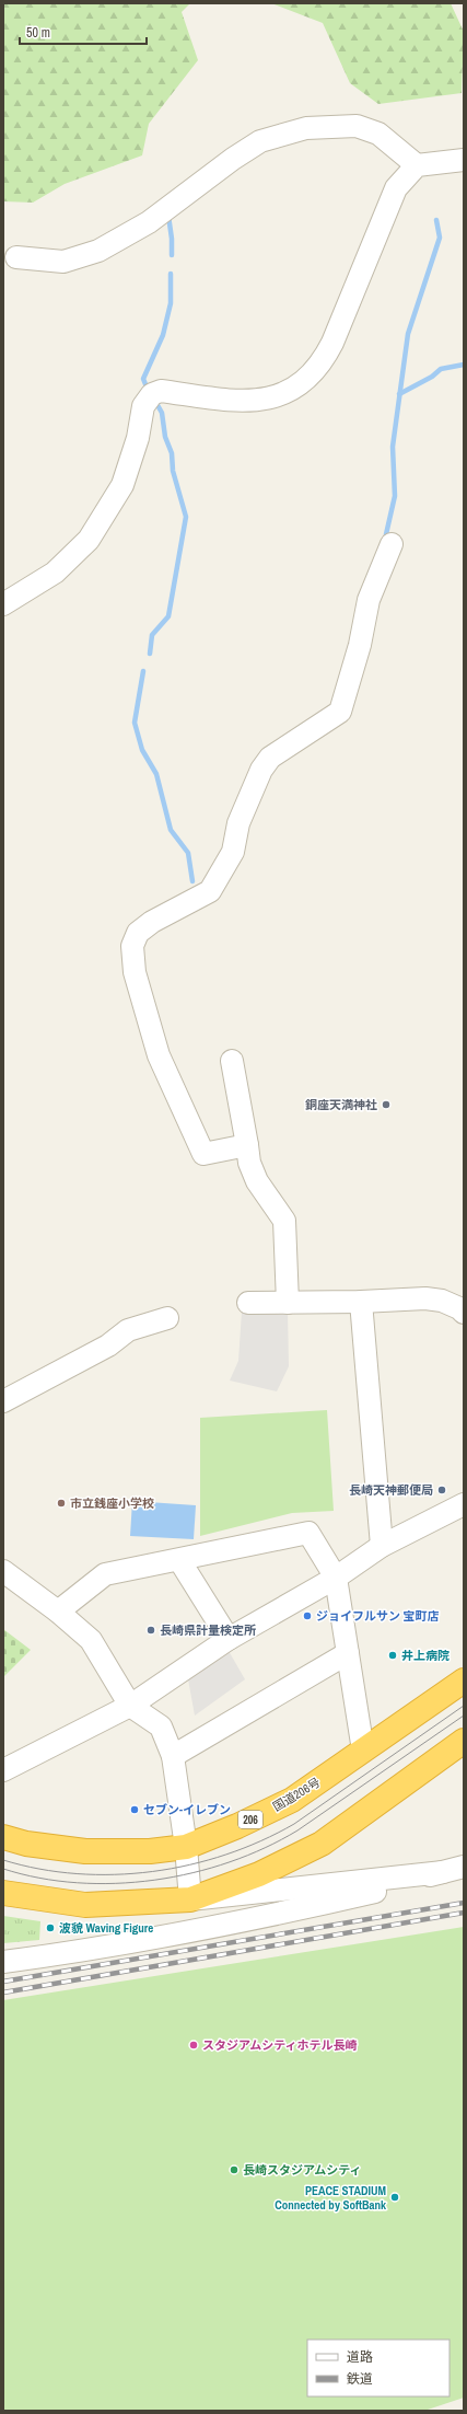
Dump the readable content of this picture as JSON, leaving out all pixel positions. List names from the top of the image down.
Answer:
{
  "streets": {
    "highway": ["国道206号", "206"]
  },
  "places": [
    "銅座天満神社",
    "長崎天神郵便局",
    "市立銭座小学校",
    "ジョイフルサン 宝町店",
    "長崎県計量検定所",
    "井上病院",
    "セブン-イレブン",
    "波貌 Waving Figure",
    "スタジアムシティホテル長崎",
    "長崎スタジアムシティ",
    "PEACE STADIUM Connected by SoftBank"
  ],
  "legend": ["道路", "鉄道"],
  "scale_bar": "50 m"
}
